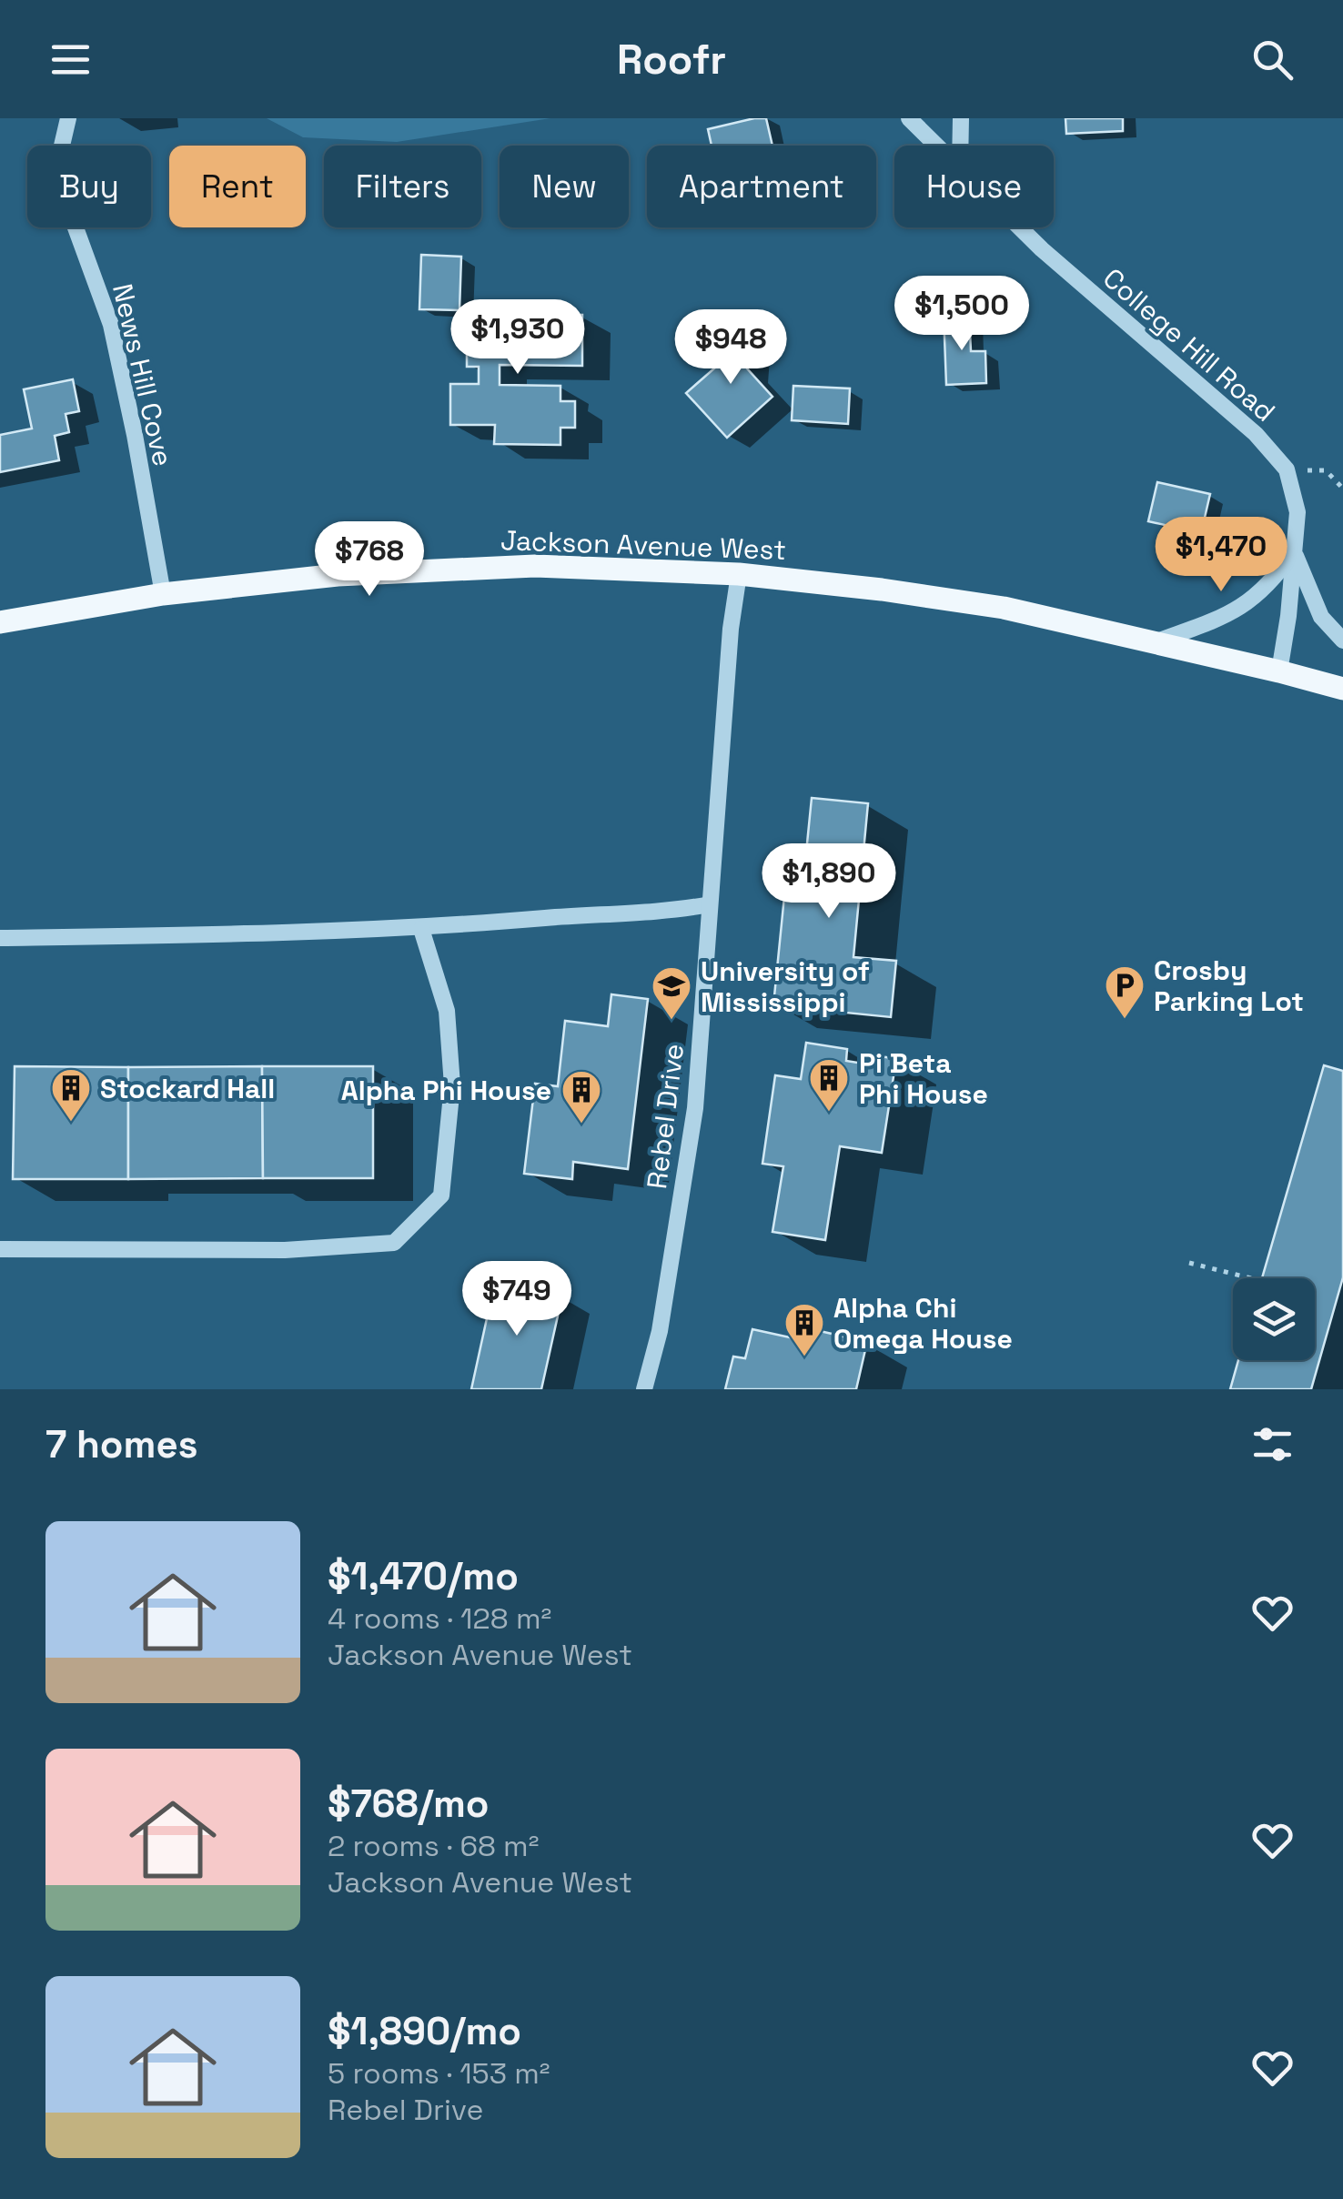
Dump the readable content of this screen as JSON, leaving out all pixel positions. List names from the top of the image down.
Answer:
{
  "streets": {
    "main road": ["Jackson Avenue West"],
    "street": ["College Hill Road", "News Hill Cove", "Rebel Drive"]
  },
  "crossings": [
    ["College Hill Road", "Jackson Avenue West"],
    ["News Hill Cove", "Jackson Avenue West"],
    ["Jackson Avenue West", "Rebel Drive"]
  ],
  "places": {
    "parking": ["Crosby Parking Lot"],
    "school or university": ["University of Mississippi"],
    "building": [
      "Pi Beta Phi House",
      "Stockard Hall",
      "Alpha Phi House",
      "Alpha Chi Omega House"
    ]
  },
  "page": {
    "header": "Roofr",
    "chip": [
      "Buy",
      "Rent",
      "Filters",
      "New",
      "Apartment",
      "House"
    ],
    "price": [
      "$1,500",
      "$1,930",
      "$948",
      "$1,470",
      "$768",
      "$1,890",
      "$749"
    ],
    "heading": "7 homes",
    "list": [
      {
        "name": "$1,470/mo",
        "note": "4 rooms · 128 m² · Jackson Avenue West"
      },
      {
        "name": "$768/mo",
        "note": "2 rooms · 68 m² · Jackson Avenue West"
      },
      {
        "name": "$1,890/mo",
        "note": "5 rooms · 153 m² · Rebel Drive"
      }
    ]
  }
}
